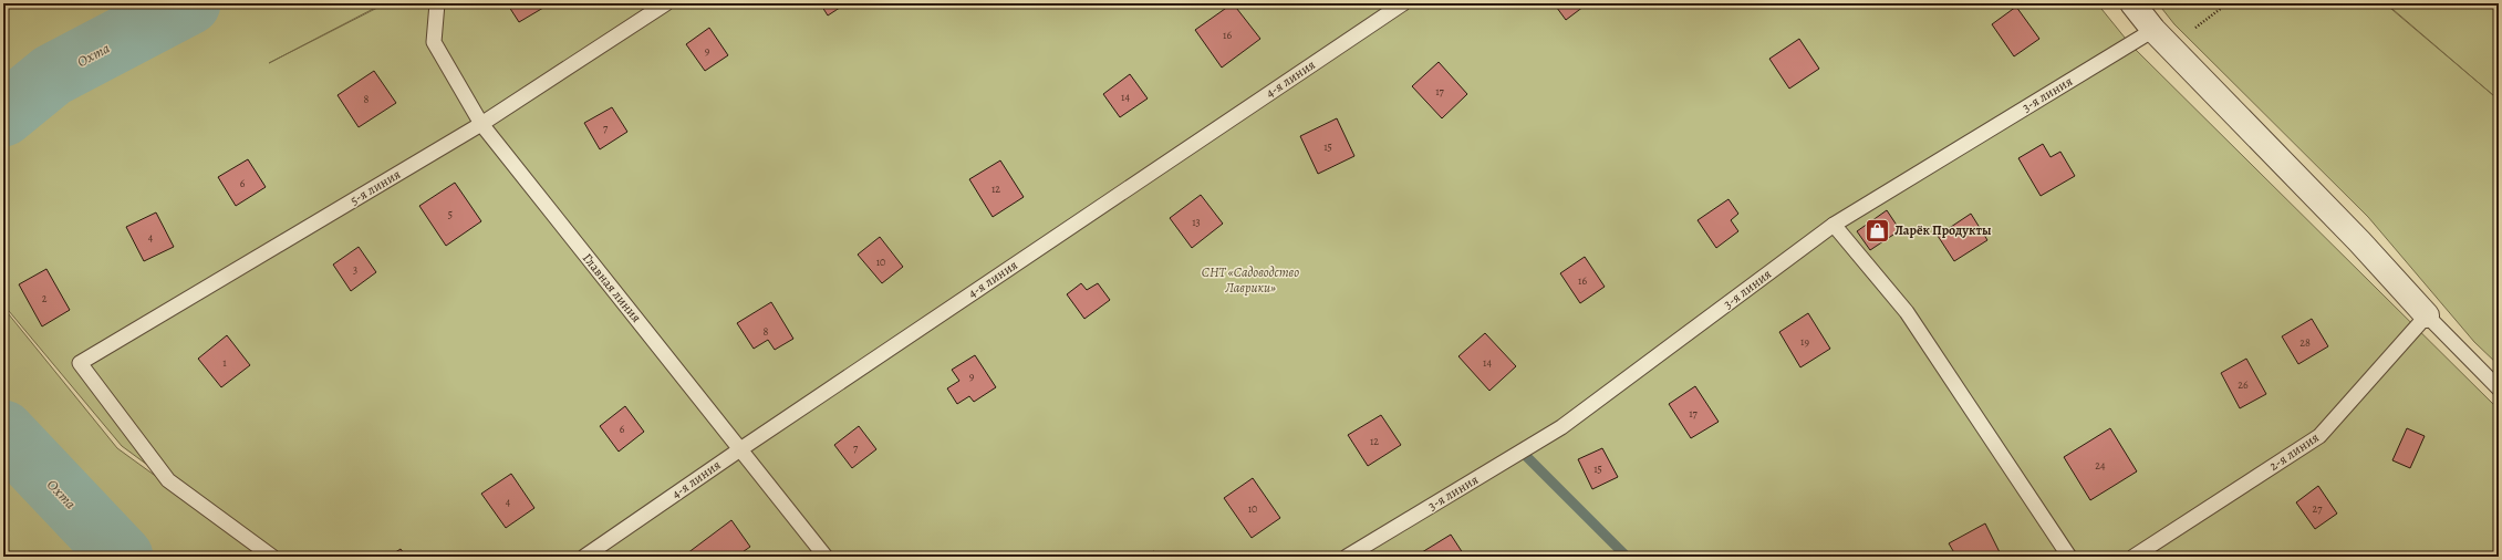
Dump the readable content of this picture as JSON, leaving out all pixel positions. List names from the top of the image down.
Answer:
{
  "streets": {
    "lane": [
      "4-я линия",
      "3-я линия",
      "5-я линия",
      "Главная линия",
      "2-я линия"
    ]
  },
  "crossings": [
    ["4-я линия", "Главная линия"],
    ["5-я линия", "Главная линия"]
  ],
  "water": ["Охта"],
  "parks": ["СНТ «Садоводство Лаврики»"],
  "places": {
    "shop": ["Ларёк Продукты"]
  },
  "house_numbers": [
    "16",
    "9",
    "17",
    "14",
    "8",
    "7",
    "15",
    "6",
    "12",
    "5",
    "13",
    "4",
    "10",
    "3",
    "16",
    "2",
    "8",
    "19",
    "28",
    "1",
    "14",
    "9",
    "26",
    "17",
    "6",
    "12",
    "7",
    "24",
    "15",
    "4",
    "10",
    "27"
  ]
}
